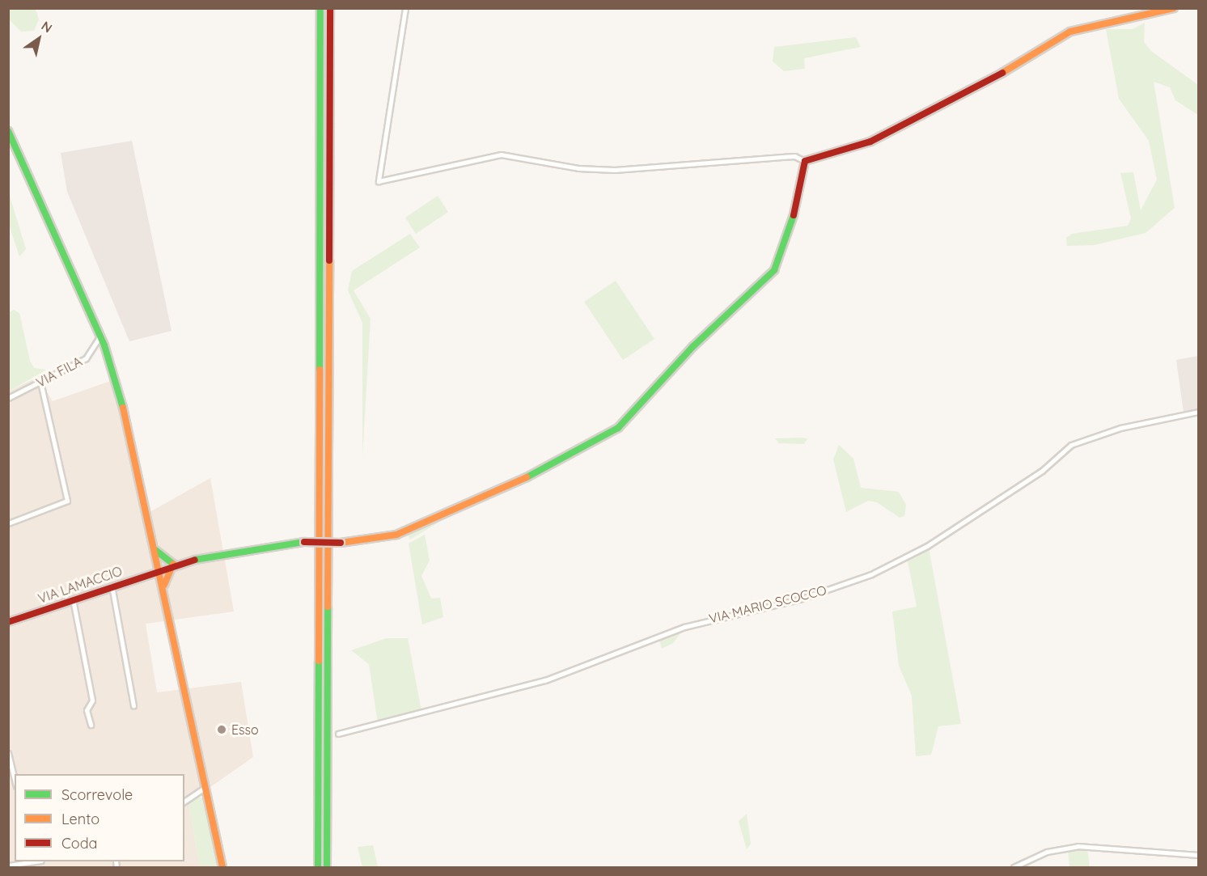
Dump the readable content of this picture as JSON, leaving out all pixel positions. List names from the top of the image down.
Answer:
{
  "streets": {
    "main road": ["VIA LAMACCIO"],
    "street": ["VIA FILA", "VIA MARIO SCOCCO"]
  },
  "places": ["Esso"],
  "legend": ["Scorrevole", "Lento", "Coda"],
  "north": "top right"
}
